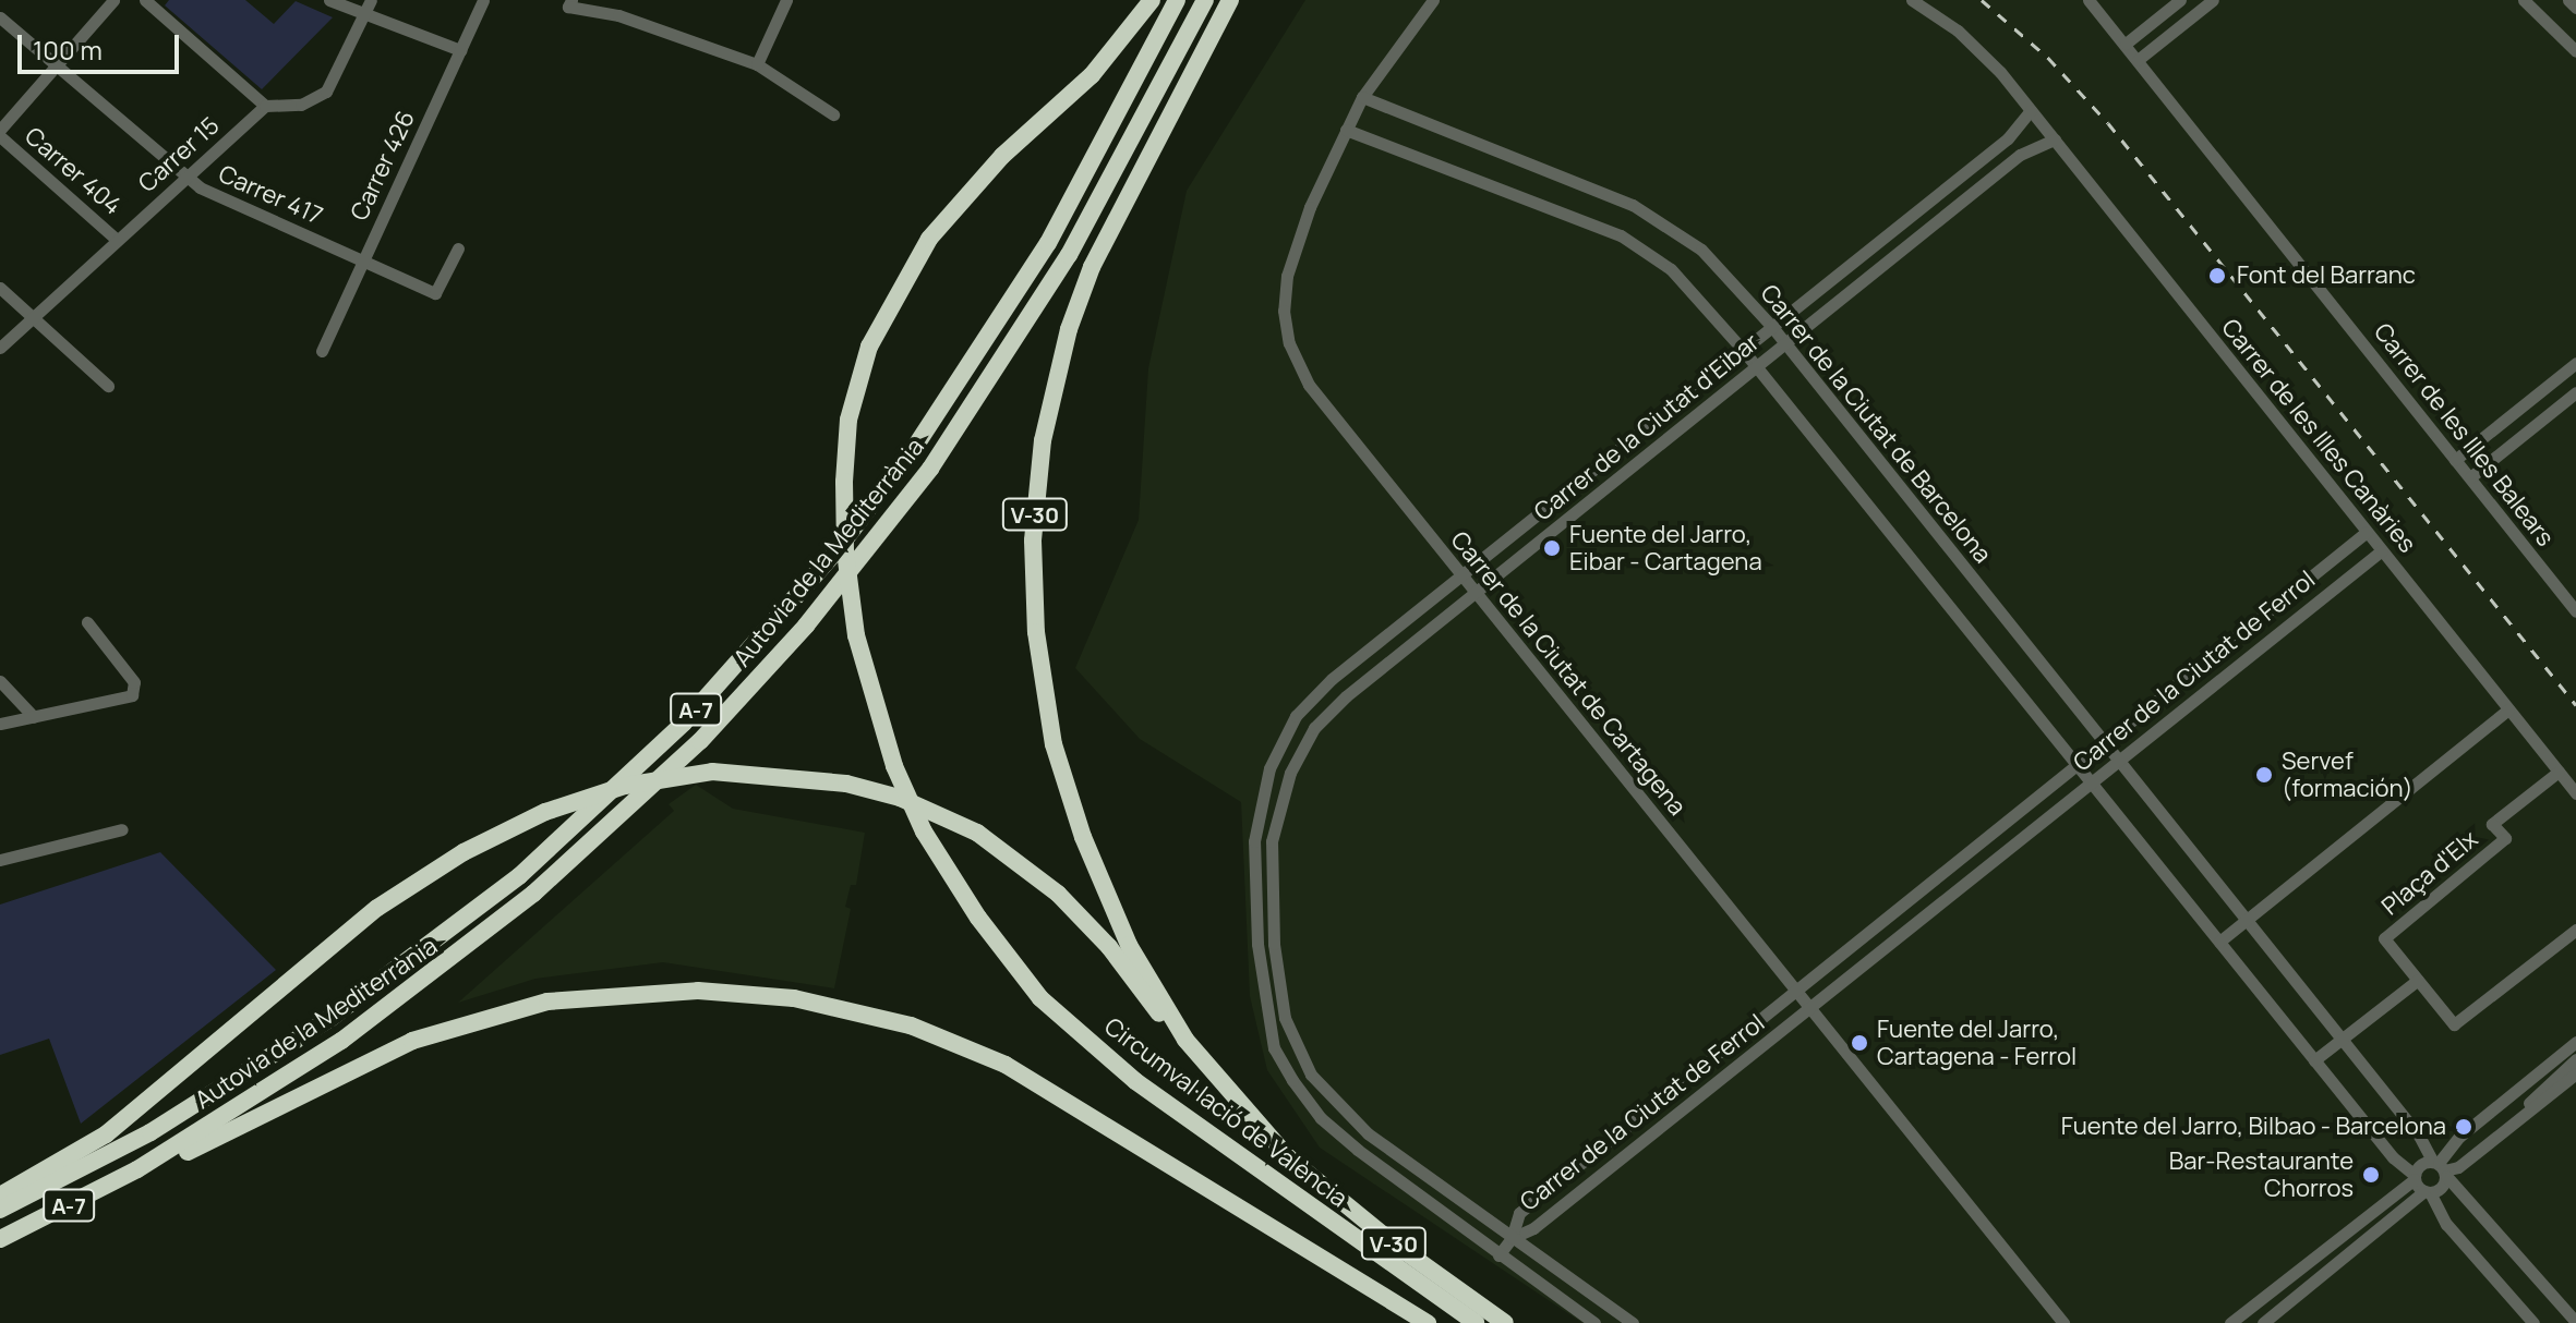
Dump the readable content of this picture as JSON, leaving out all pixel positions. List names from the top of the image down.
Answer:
{
  "streets": {
    "highway": [
      "V-30",
      "Autovia de la Mediterrània",
      "A-7",
      "Circumval·lació de València"
    ],
    "street": [
      "Carrer 15",
      "Carrer 426",
      "Carrer 404",
      "Carrer 417",
      "Carrer de la Ciutat de Barcelona",
      "Carrer de la Ciutat d'Eibar",
      "Carrer de les Illes Balears",
      "Carrer de les Illes Canàries",
      "Carrer de la Ciutat de Ferrol",
      "Carrer de la Ciutat de Cartagena",
      "Plaça d'Elx"
    ]
  },
  "crossings": [
    ["Carrer 15", "Carrer 404"],
    ["Carrer 15", "Carrer 417"],
    ["Carrer 426", "Carrer 417"],
    ["Carrer de la Ciutat de Barcelona", "Carrer de la Ciutat d'Eibar"],
    ["Carrer de la Ciutat de Barcelona", "Carrer de la Ciutat de Ferrol"],
    ["Carrer de la Ciutat de Barcelona", "Carrer de la Ciutat de Cartagena"],
    ["Carrer de la Ciutat d'Eibar", "Carrer de les Illes Canàries"],
    ["Carrer de la Ciutat d'Eibar", "Carrer de la Ciutat de Ferrol"],
    ["Carrer de la Ciutat d'Eibar", "Carrer de la Ciutat de Cartagena"],
    ["Carrer de les Illes Canàries", "Carrer de la Ciutat de Ferrol"],
    ["Carrer de les Illes Canàries", "Plaça d'Elx"],
    ["Carrer de la Ciutat de Ferrol", "Carrer de la Ciutat de Cartagena"]
  ],
  "places": [
    "Font del Barranc",
    "Fuente del Jarro, Eibar - Cartagena",
    "Servef (formación)",
    "Fuente del Jarro, Cartagena - Ferrol",
    "Fuente del Jarro, Bilbao - Barcelona",
    "Bar-Restaurante Chorros"
  ],
  "scale_bar": "100 m"
}
